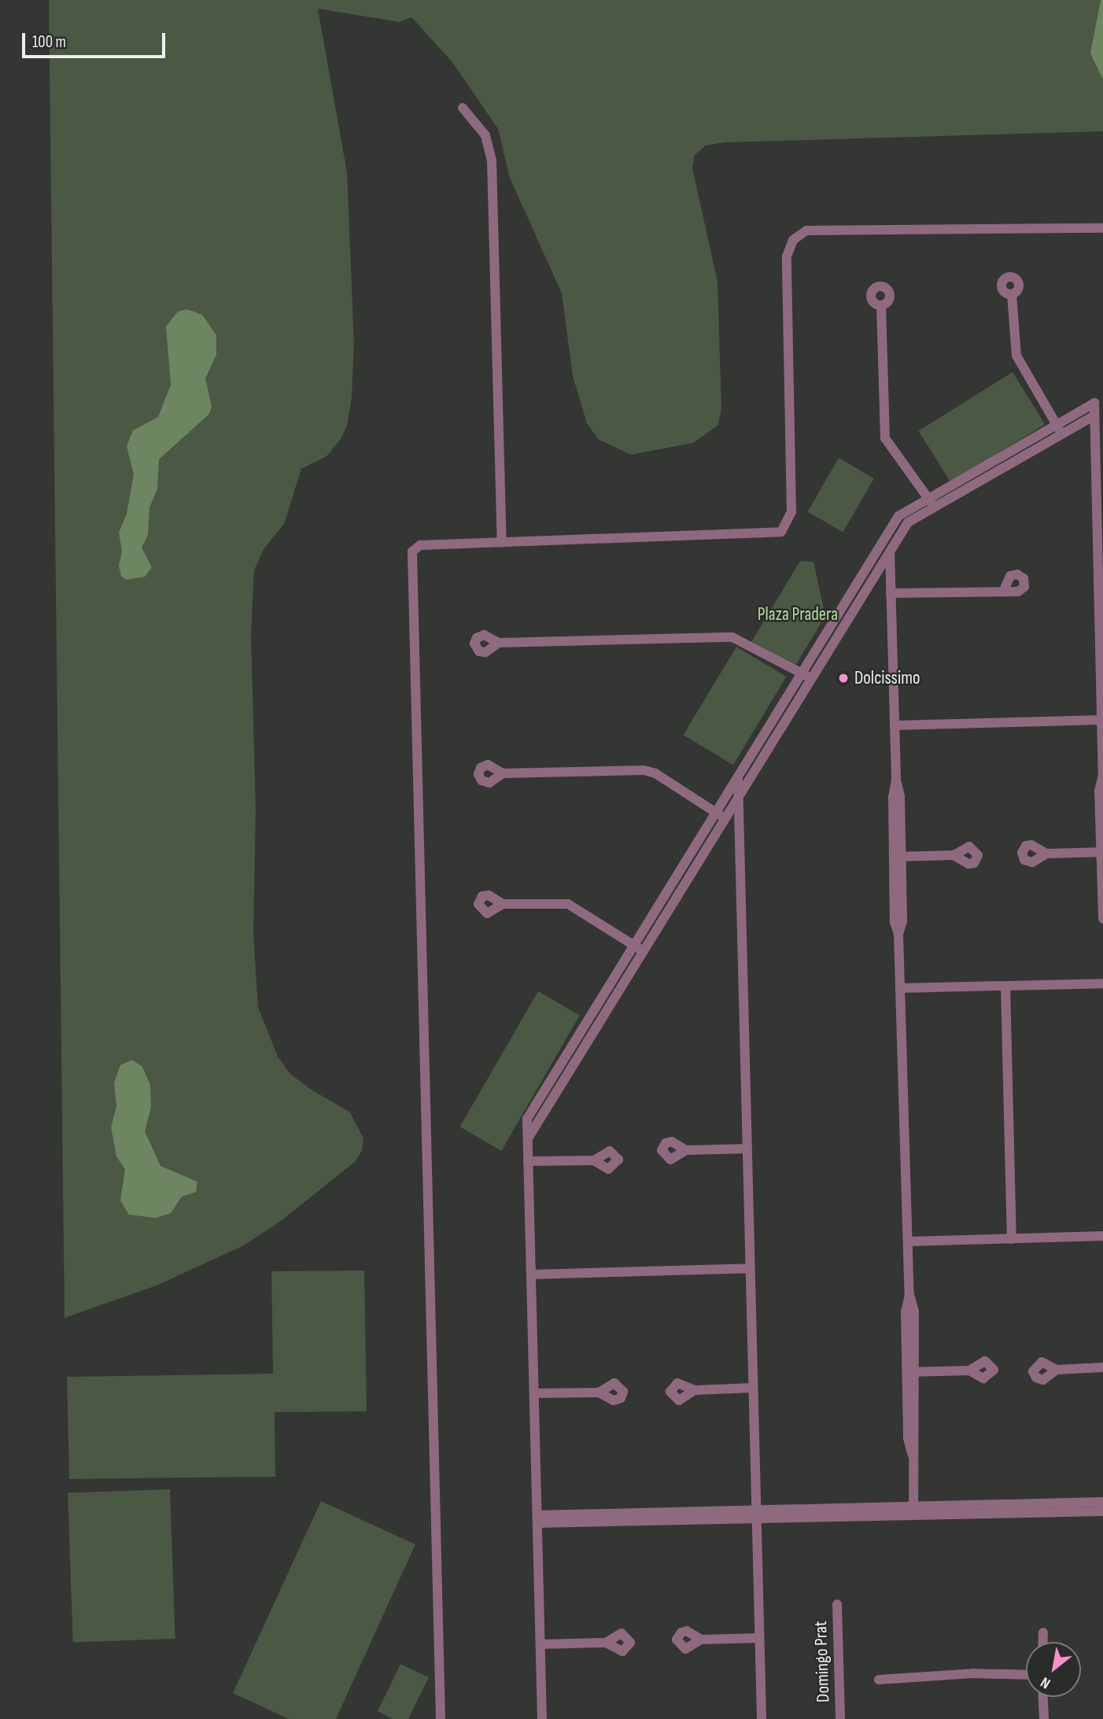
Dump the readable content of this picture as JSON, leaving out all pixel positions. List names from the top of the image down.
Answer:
{
  "streets": {
    "street": ["Domingo Prat"]
  },
  "parks": ["Plaza Pradera"],
  "places": ["Dolcissimo"],
  "scale_bar": "100 m",
  "north": "bottom left"
}
